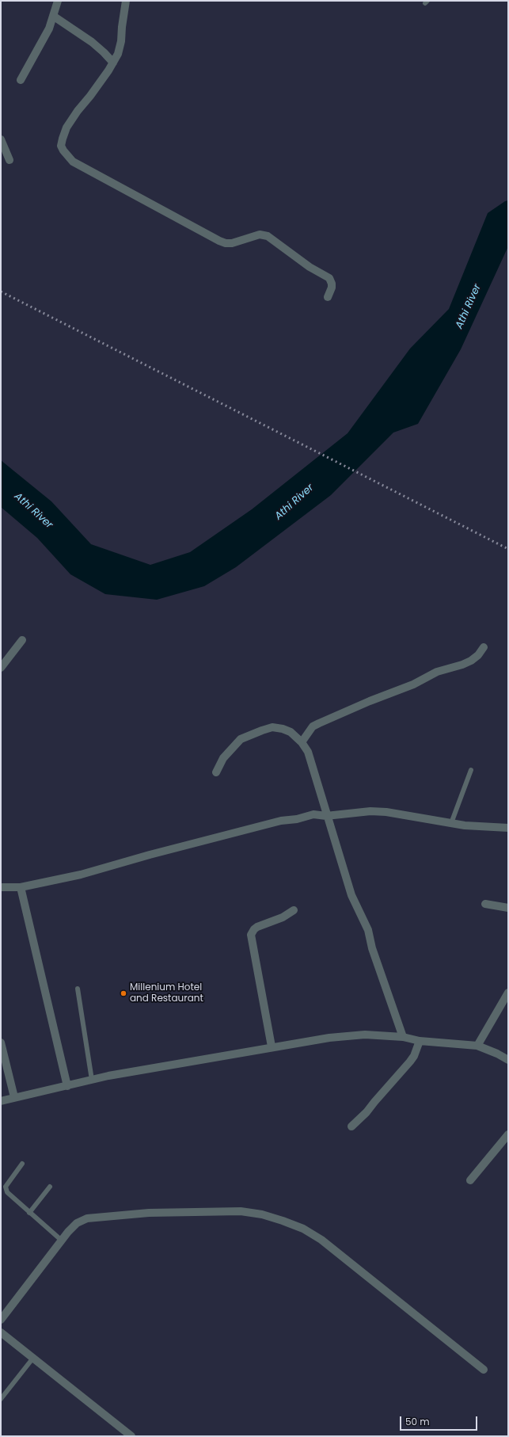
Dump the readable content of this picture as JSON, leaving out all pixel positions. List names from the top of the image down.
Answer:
{
  "water": ["Athi River"],
  "places": ["Millenium Hotel and Restaurant"],
  "scale_bar": "50 m"
}
